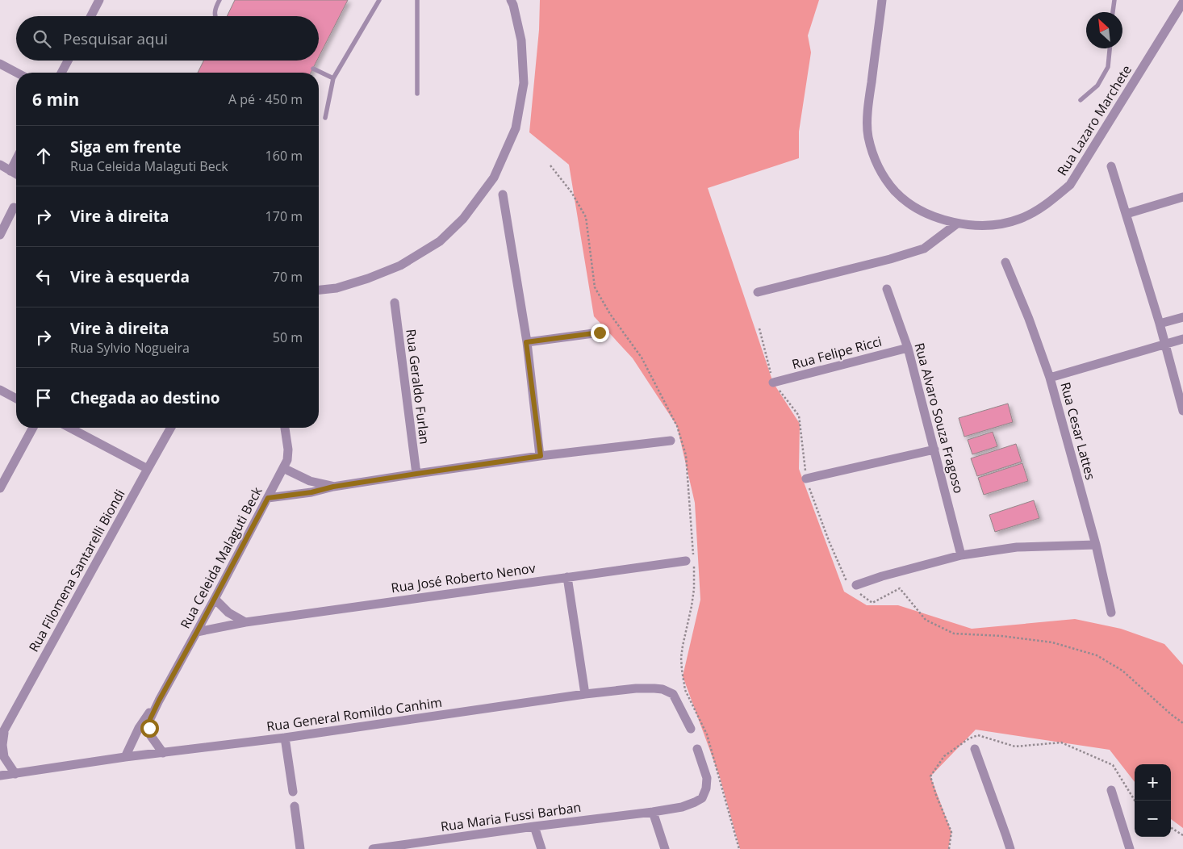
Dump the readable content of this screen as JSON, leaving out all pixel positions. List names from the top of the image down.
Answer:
{
  "streets": {
    "street": [
      "Rua Lazaro Marchete",
      "Rua Felipe Ricci",
      "Rua Geraldo Furlan",
      "Rua Alvaro Souza Fragoso",
      "Rua Cesar Lattes",
      "Rua Celeida Malaguti Beck",
      "Rua Filomena Santarelli Biondi",
      "Rua José Roberto Nenov",
      "Rua General Romildo Canhim",
      "Rua Maria Fussi Barban"
    ]
  },
  "crossings": [
    ["Rua Felipe Ricci", "Rua Alvaro Souza Fragoso"],
    ["Rua Celeida Malaguti Beck", "Rua José Roberto Nenov"],
    ["Rua Celeida Malaguti Beck", "Rua General Romildo Canhim"],
    ["Rua Filomena Santarelli Biondi", "Rua General Romildo Canhim"]
  ],
  "north": "top left",
  "page": {
    "search": "Pesquisar aqui",
    "heading": ["6 min", "A pé · 450 m"],
    "list": [
      ["Siga em frente", "Rua Celeida Malaguti Beck", "160 m"],
      ["Vire à direita", "170 m"],
      ["Vire à esquerda", "70 m"],
      ["Vire à direita", "Rua Sylvio Nogueira", "50 m"],
      "Chegada ao destino"
    ],
    "map_buttons": ["+", "−"]
  }
}
